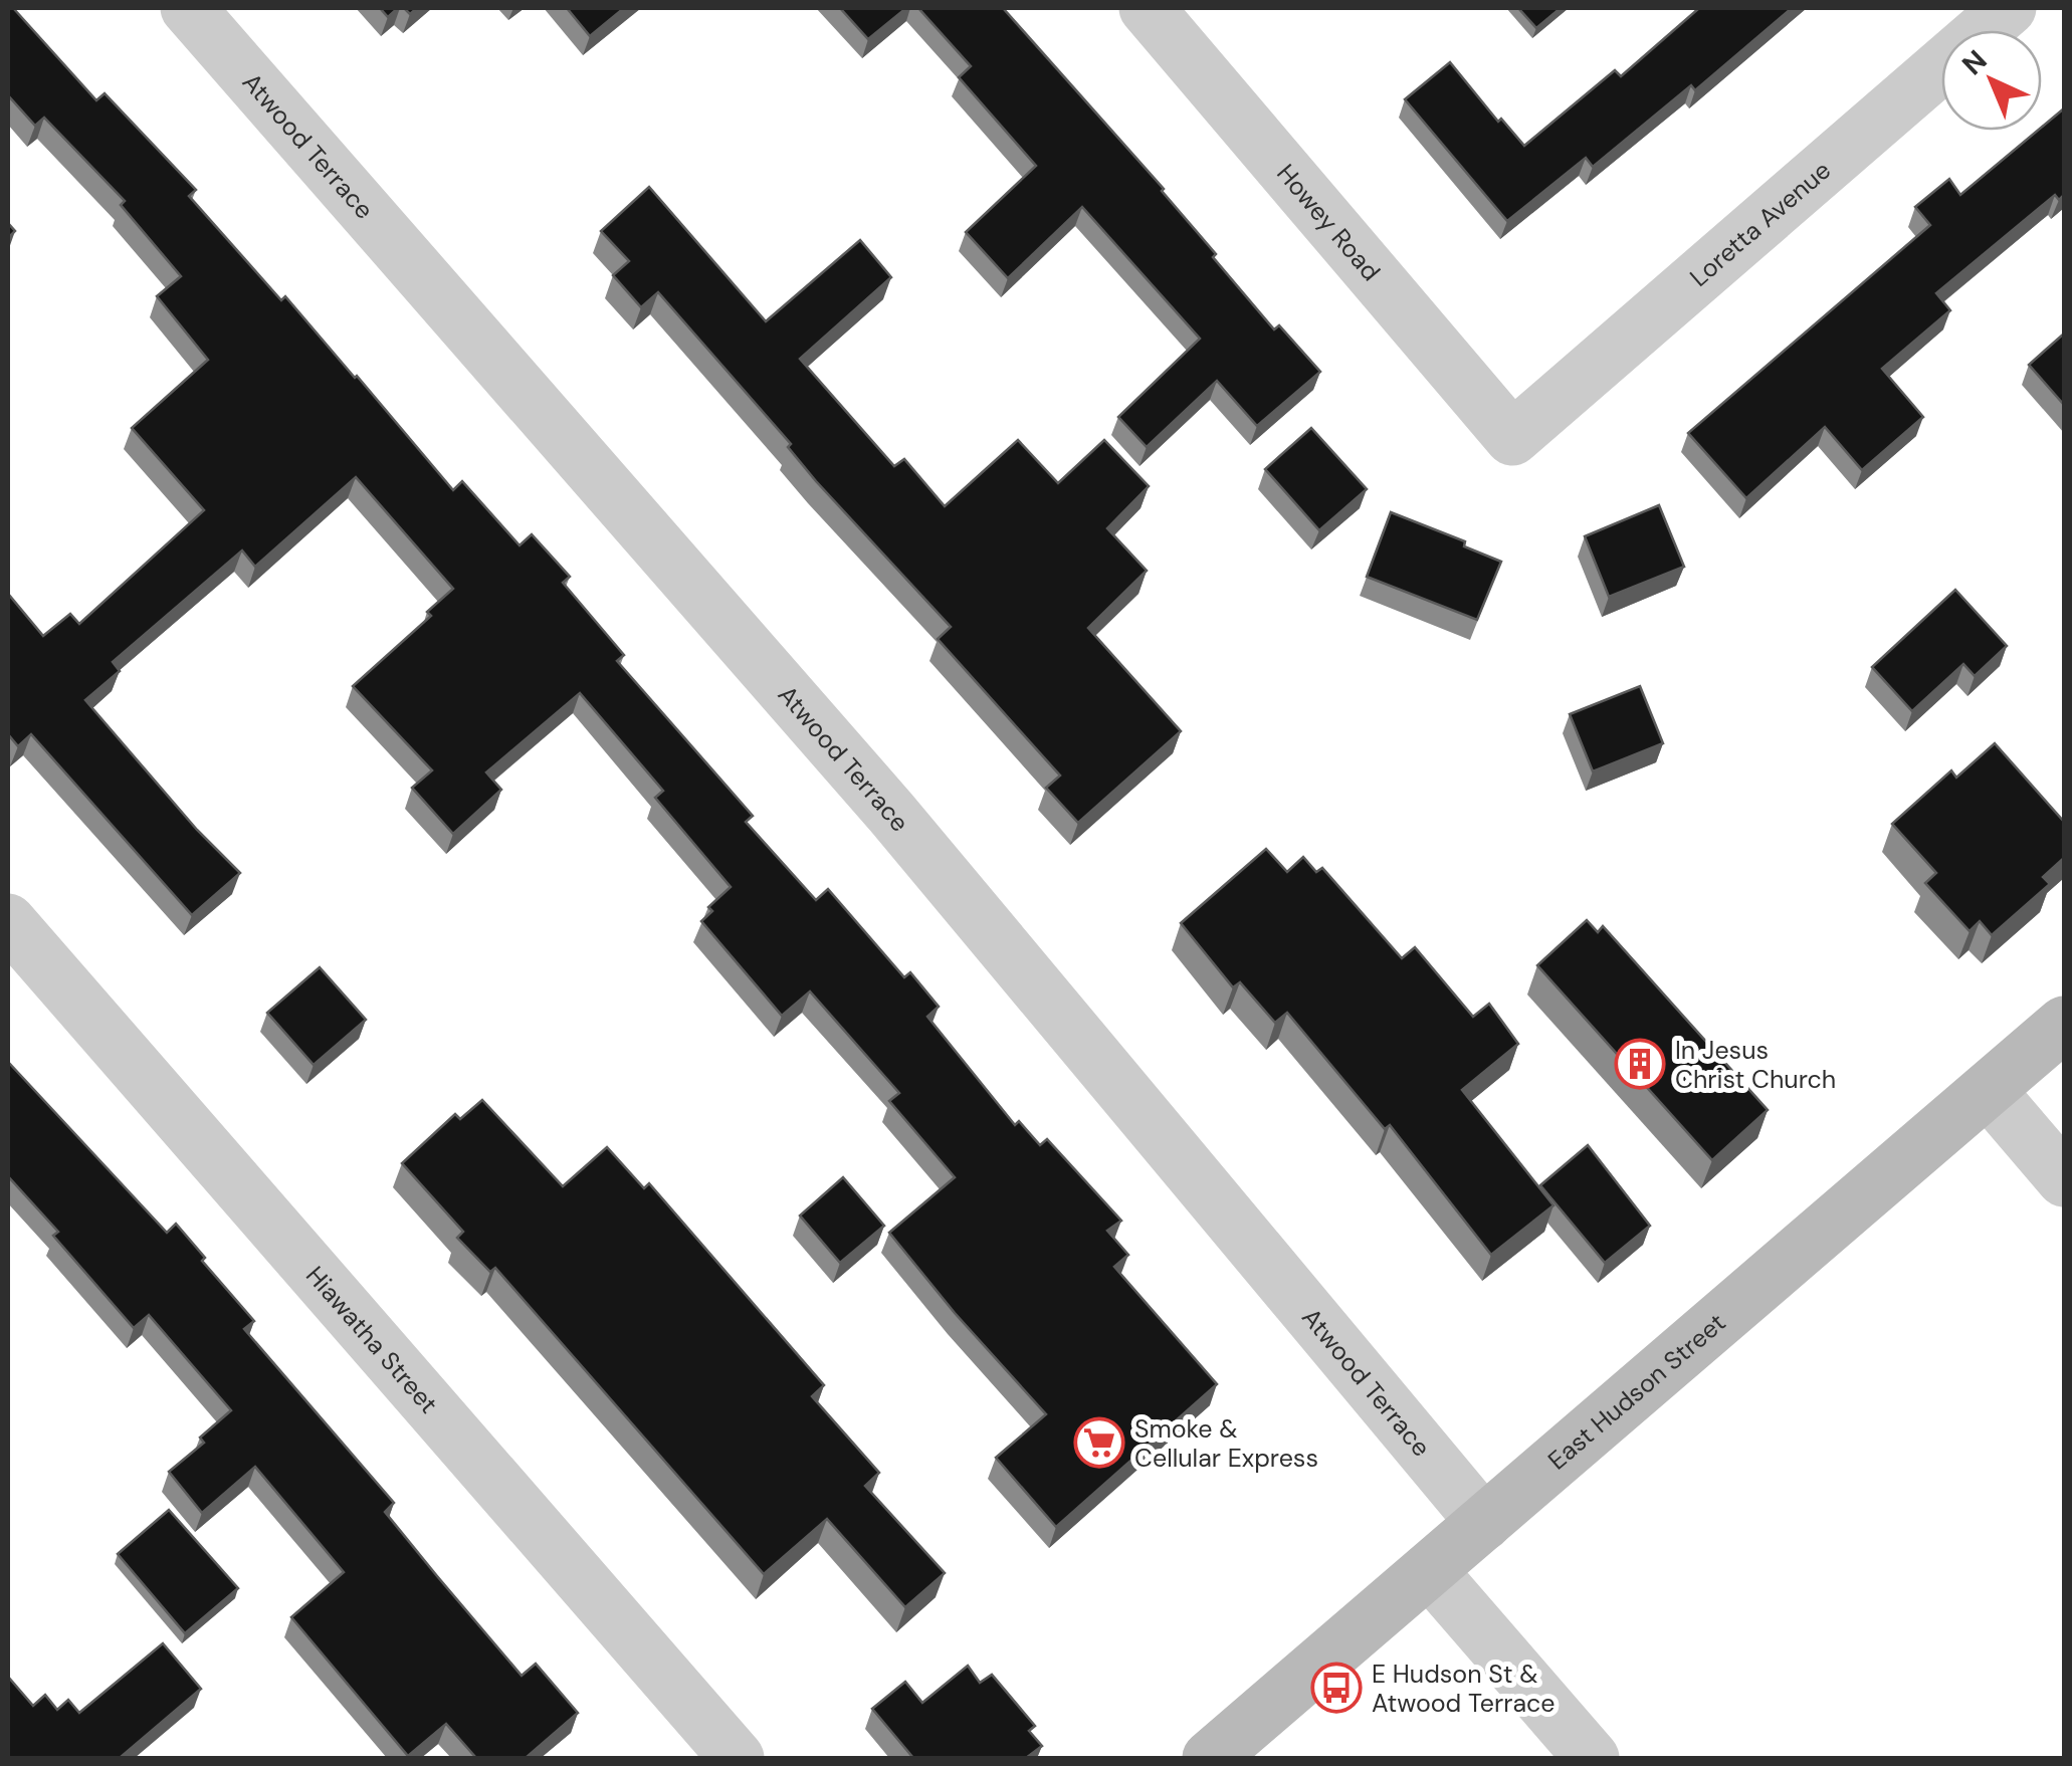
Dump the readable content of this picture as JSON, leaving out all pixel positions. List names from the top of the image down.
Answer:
{
  "streets": {
    "main road": ["East Hudson Street"],
    "street": [
      "Atwood Terrace",
      "Howey Road",
      "Loretta Avenue",
      "Hiawatha Street"
    ]
  },
  "crossings": [
    ["Atwood Terrace", "East Hudson Street"],
    ["Howey Road", "Loretta Avenue"]
  ],
  "places": {
    "building": ["In Jesus Christ Church"],
    "supermarket": ["Smoke & Cellular Express"],
    "bus stop": ["E Hudson St & Atwood Terrace"]
  },
  "north": "top left"
}
